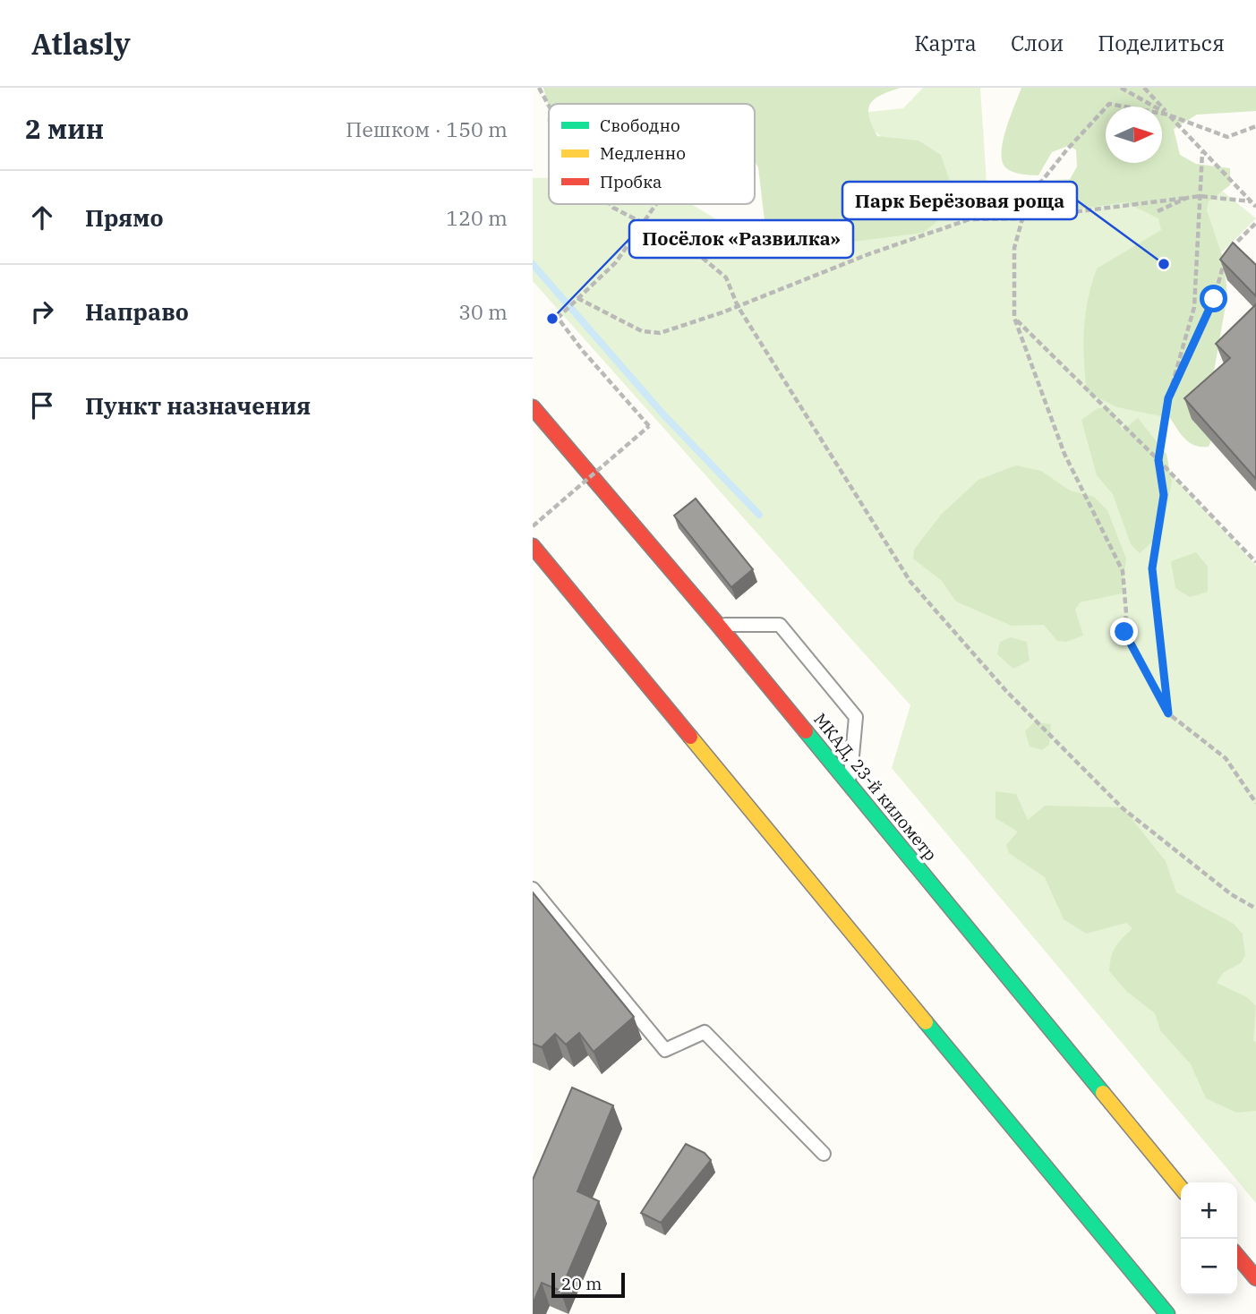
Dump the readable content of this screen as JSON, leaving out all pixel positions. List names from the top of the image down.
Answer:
{
  "streets": {
    "highway": ["МКАД, 23-й километр"]
  },
  "places": ["Парк Берёзовая роща", "Посёлок «Развилка»"],
  "legend": ["Свободно", "Медленно", "Пробка"],
  "scale_bar": "20 m",
  "north": "right",
  "page": {
    "header": "Atlasly",
    "nav": ["Карта", "Слои", "Поделиться"],
    "heading": ["2 мин", "Пешком · 150 m"],
    "list": [
      ["Прямо", "120 m"],
      ["Направо", "30 m"],
      "Пункт назначения"
    ],
    "map_buttons": ["+", "−"],
    "scale": "20 m"
  }
}
